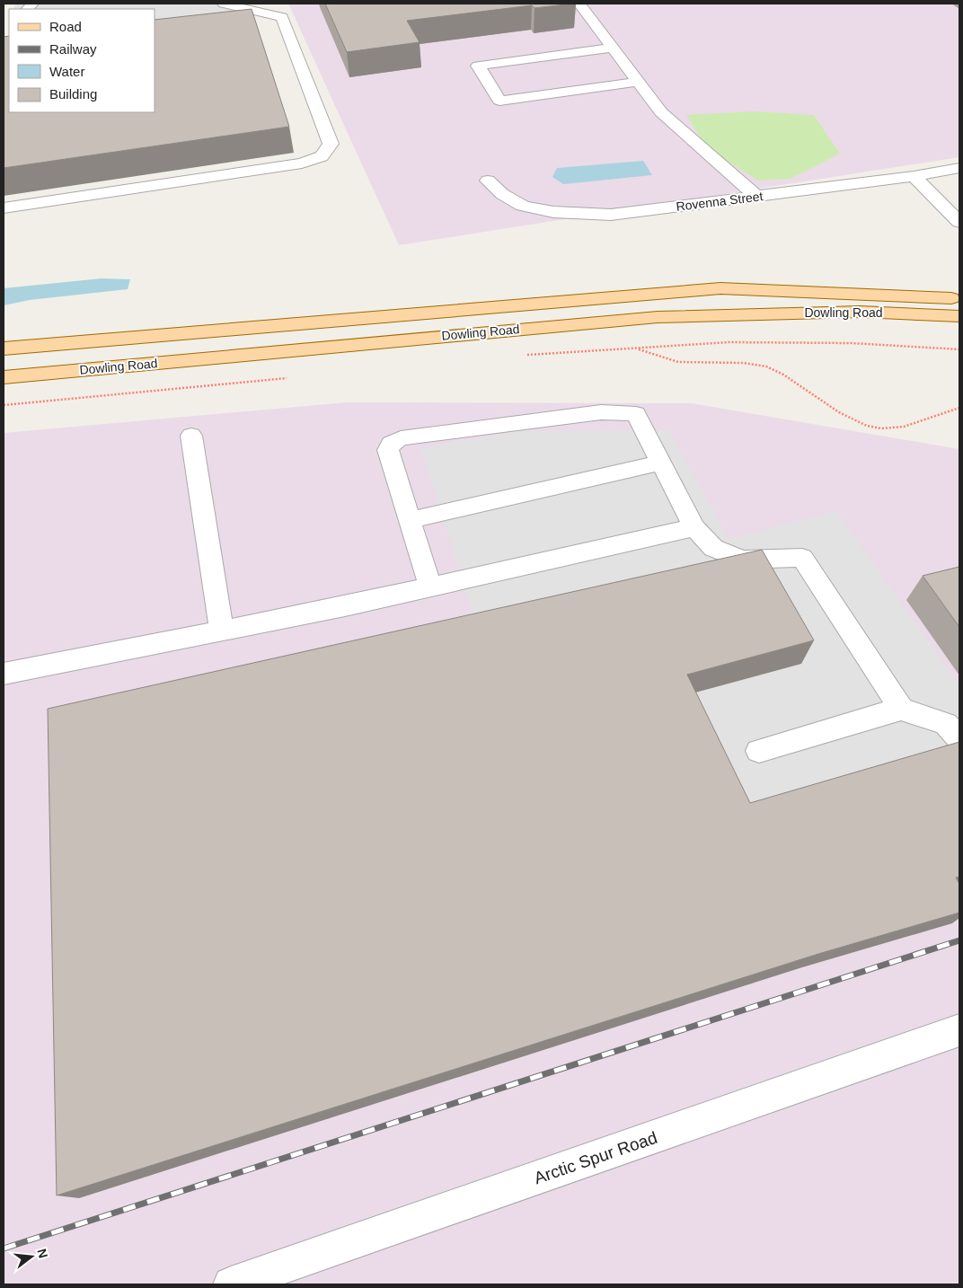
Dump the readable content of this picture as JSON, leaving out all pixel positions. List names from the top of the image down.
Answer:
{
  "streets": {
    "main road": ["Dowling Road"],
    "street": ["Rovenna Street", "Arctic Spur Road"]
  },
  "legend": [
    "Road",
    "Railway",
    "Water",
    "Building"
  ],
  "north": "right"
}
